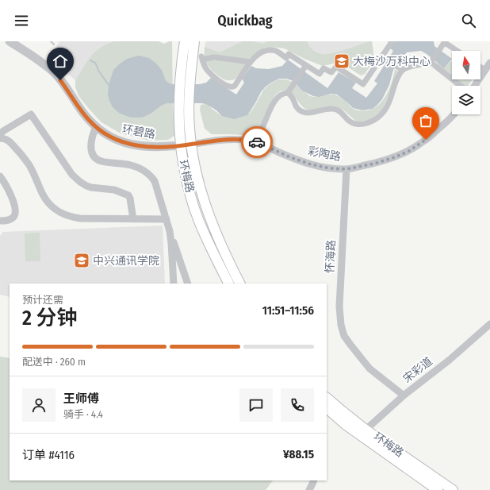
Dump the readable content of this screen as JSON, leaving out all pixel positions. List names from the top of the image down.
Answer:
{
  "streets": {
    "main road": ["环梅路"],
    "street": [
      "环碧路",
      "彩陶路",
      "怀海路",
      "宋彩道"
    ]
  },
  "crossings": [
    ["环碧路", "彩陶路"],
    ["环碧路", "环梅路"],
    ["彩陶路", "环梅路"],
    ["彩陶路", "怀海路"],
    ["环梅路", "宋彩道"],
    ["怀海路", "宋彩道"]
  ],
  "places": {
    "school or university": ["大梅沙万科中心", "中兴通讯学院"]
  },
  "north": "top",
  "page": {
    "header": "Quickbag",
    "heading": ["2 分钟", "预计还需", "11:51–11:56"],
    "panel": [
      "王师傅",
      "骑手 · 4.4",
      "订单 #4116",
      "¥88.15"
    ],
    "bar": "配送中 · 260 m"
  }
}
